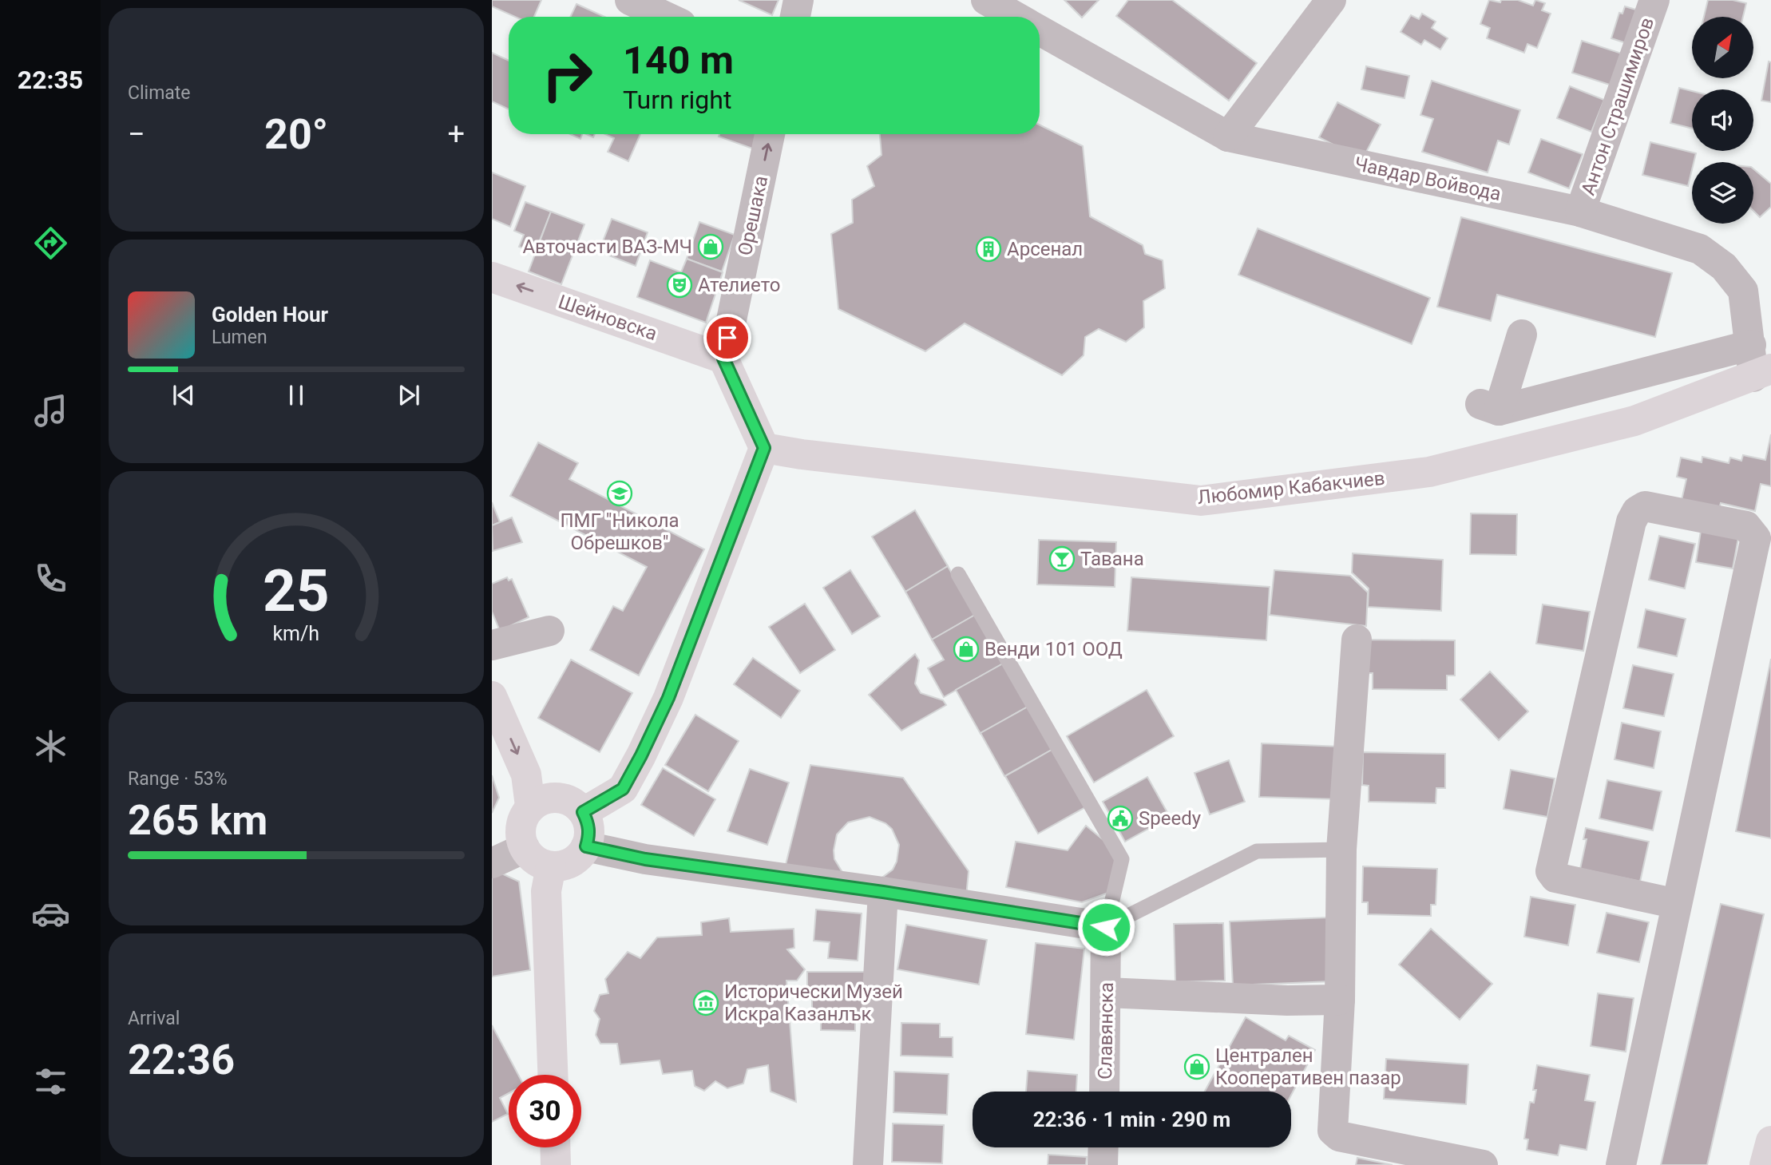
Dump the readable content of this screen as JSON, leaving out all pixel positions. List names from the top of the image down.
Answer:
{
  "streets": {
    "main road": ["Шейновска", "Любомир Кабакчиев"],
    "street": [
      "Антон Страшимиров",
      "Чавдар Войвода",
      "Орешака",
      "Славянска"
    ]
  },
  "crossings": [
    ["Антон Страшимиров", "Чавдар Войвода"],
    ["Чавдар Войвода", "Любомир Кабакчиев"],
    ["Орешака", "Шейновска"]
  ],
  "one_way": ["Орешака", "Шейновска"],
  "places": {
    "shop": ["Авточасти ВАЗ-МЧ", "Венди 101 ООД", "Централен Кооперативен пазар"],
    "building": ["Арсенал"],
    "theatre": ["Ателието"],
    "school or university": ["ПМГ \"Никола Обрешков\""],
    "bar": ["Тавана"],
    "public building": ["Speedy"],
    "museum": ["Исторически Музей Искра Казанлък"]
  },
  "north": "top right",
  "page": {
    "tabs": "22:35",
    "tile": [
      "Climate",
      ["Range · 53%", "265 km"],
      ["Arrival", "22:36"]
    ],
    "turn": ["140 m", "Turn right"],
    "heat": ["−", "20°", "+"],
    "song": ["Golden Hour", "Lumen"],
    "limit": "30",
    "trip": "22:36 · 1 min · 290 m",
    "gauge": ["25", "km/h"]
  }
}
